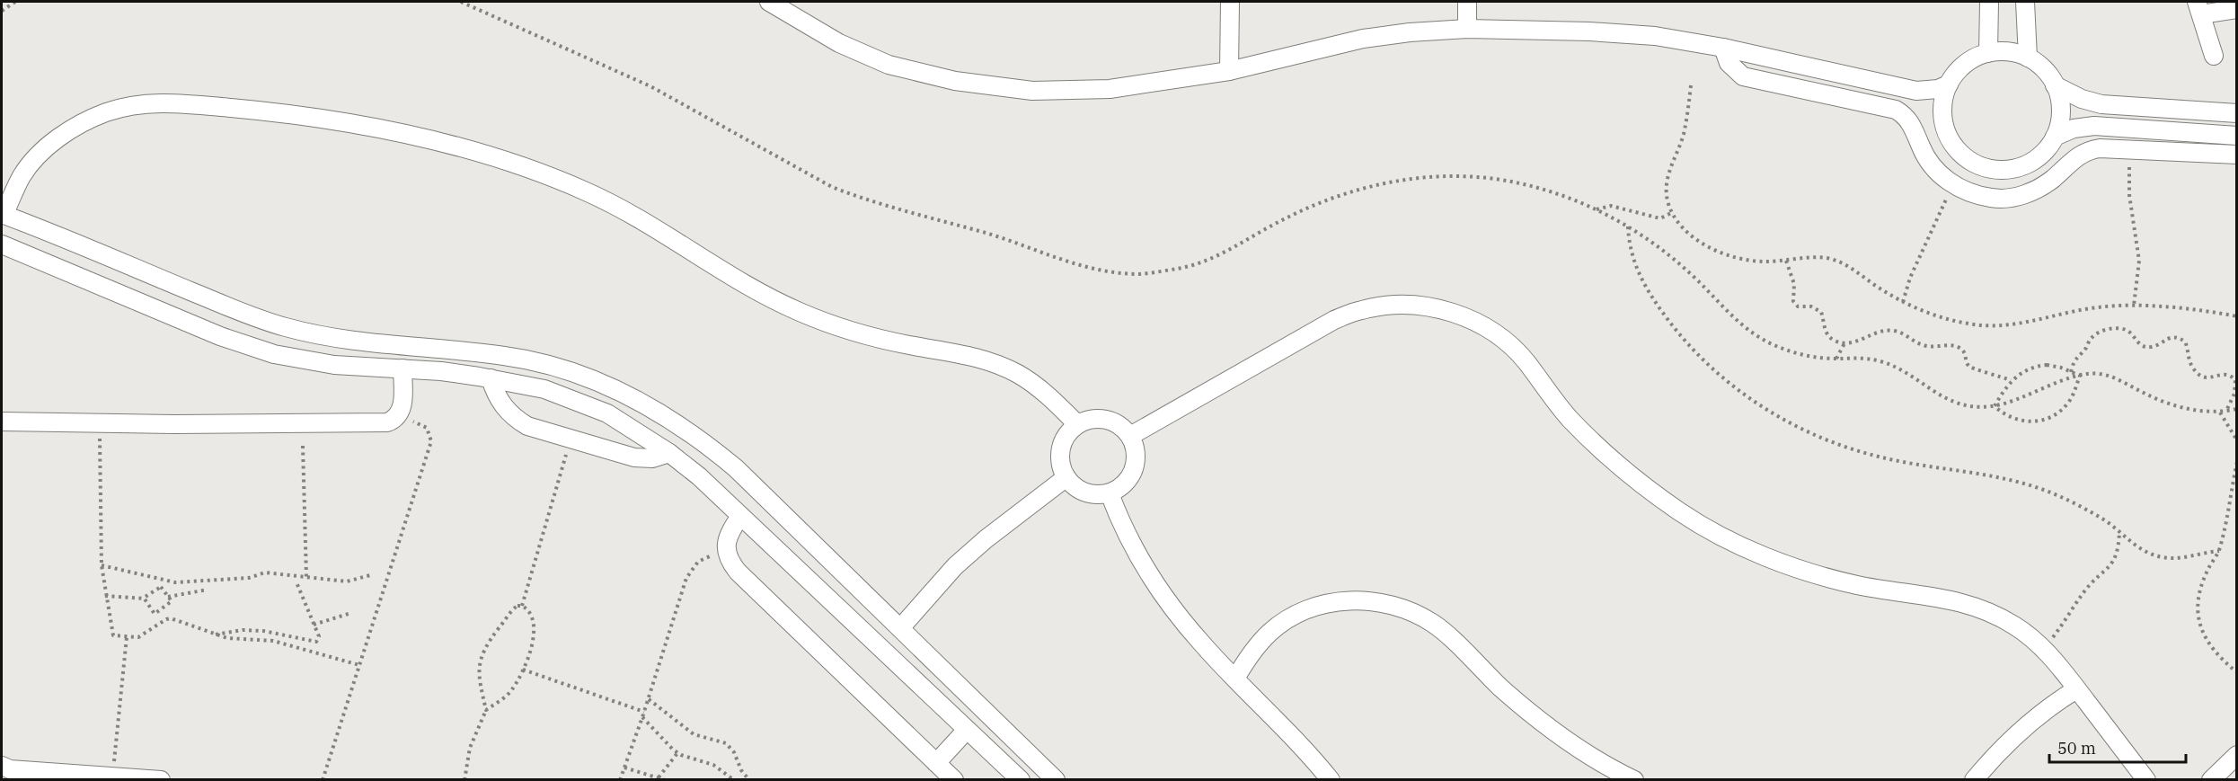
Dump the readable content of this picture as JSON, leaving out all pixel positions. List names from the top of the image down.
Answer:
{
  "scale_bar": "50 m"
}
